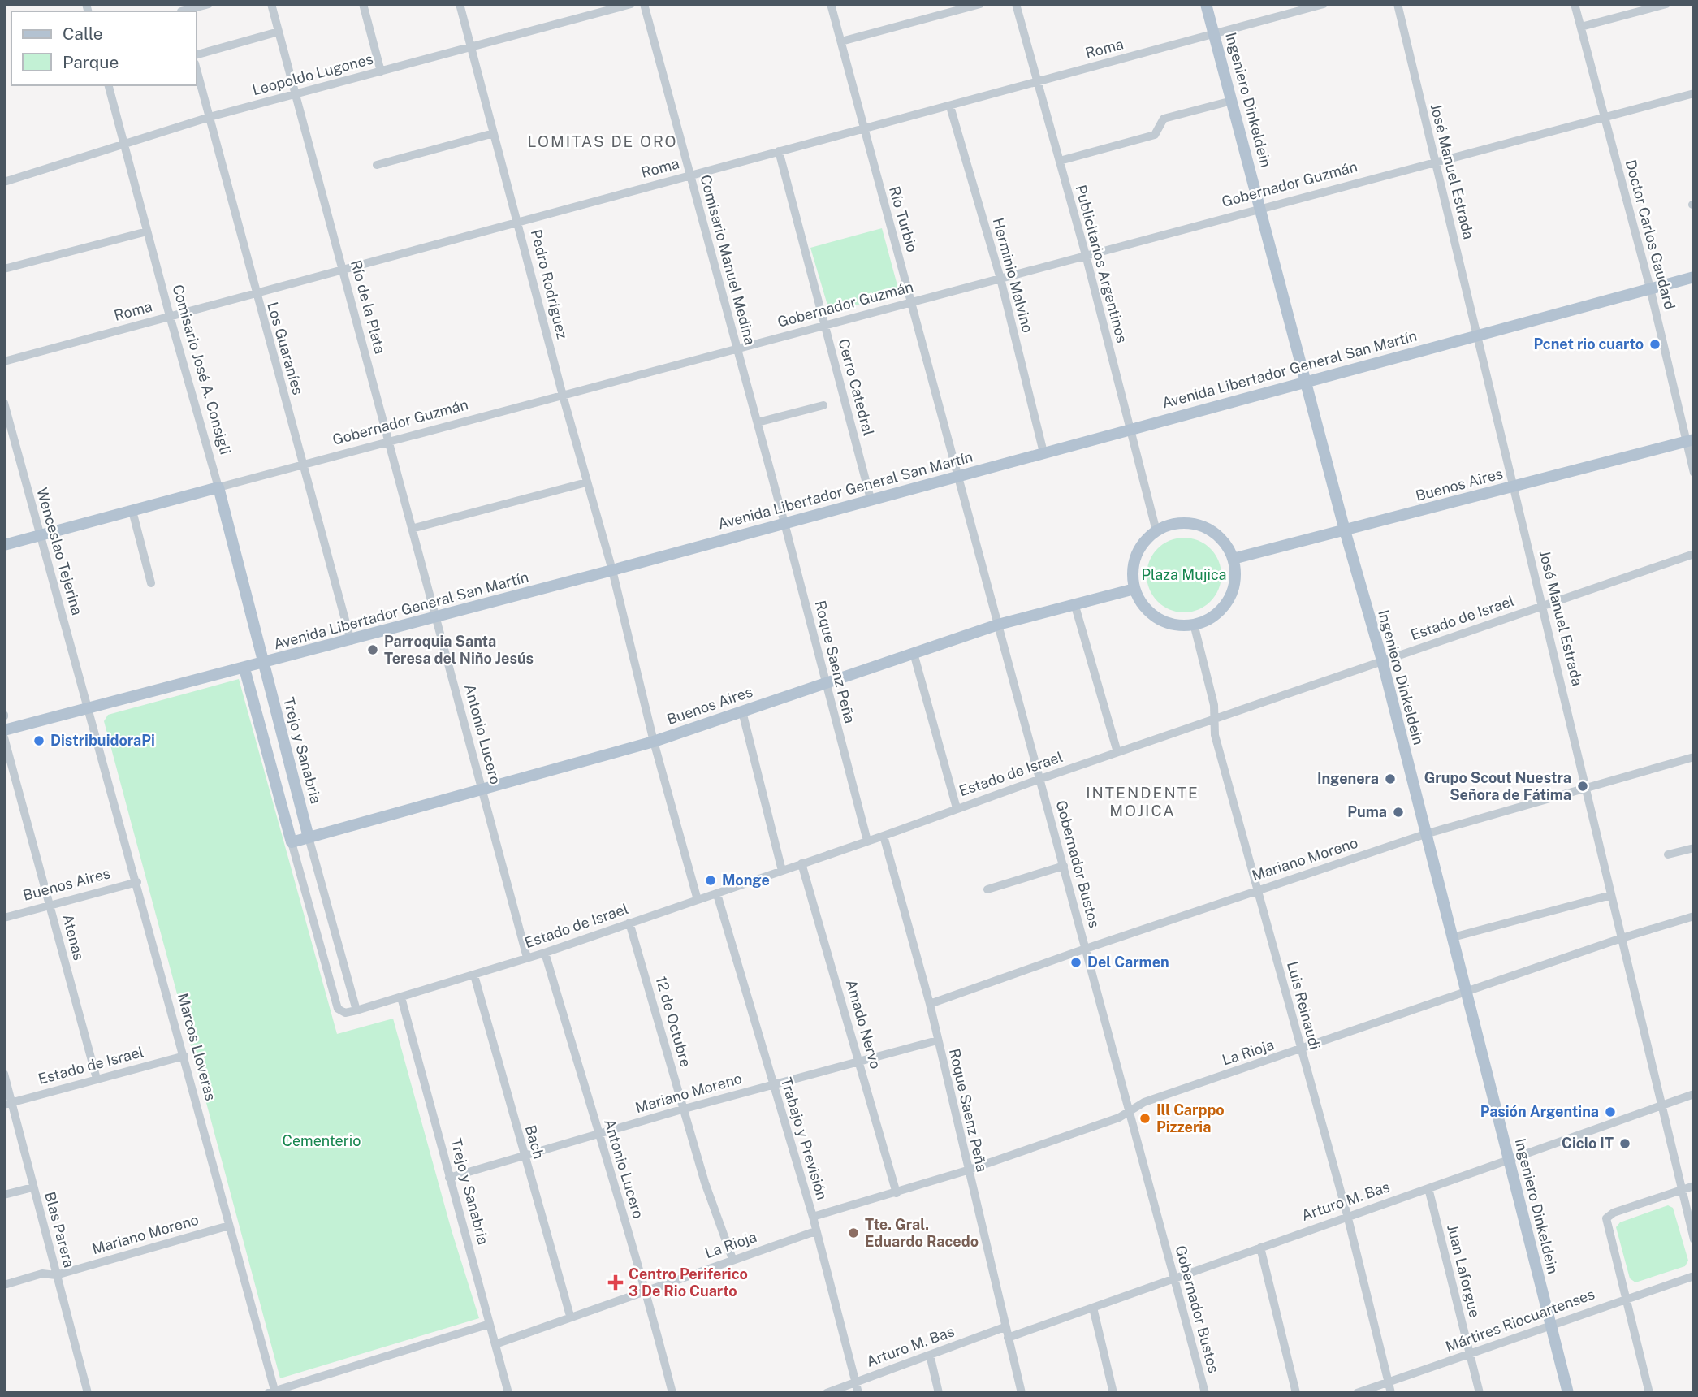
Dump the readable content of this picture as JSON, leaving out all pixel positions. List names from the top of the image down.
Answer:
{
  "streets": {
    "main road": [
      "Ingeniero Dinkeldein",
      "Gobernador Guzmán",
      "Comisario José A. Consigli",
      "Avenida Libertador General San Martín",
      "Buenos Aires",
      "Trejo y Sanabria"
    ],
    "street": [
      "Roma",
      "Leopoldo Lugones",
      "José Manuel Estrada",
      "Río Turbio",
      "Doctor Carlos Gaudard",
      "Comisario Manuel Medina",
      "Publicitarios Argentinos",
      "Herminio Malvino",
      "Pedro Rodríguez",
      "Río de la Plata",
      "Los Guaraníes",
      "Cerro Catedral",
      "Wenceslao Tejerina",
      "Estado de Israel",
      "Roque Saenz Peña",
      "Antonio Lucero",
      "Mariano Moreno",
      "Gobernador Bustos",
      "Atenas",
      "Luis Reinaudi",
      "12 de Octubre",
      "Amado Nervo",
      "Marcos Lloveras",
      "La Rioja",
      "Trabajo y Previsión",
      "Bach",
      "Arturo M. Bas",
      "Blas Parera",
      "Juan Laforgue",
      "Mártires Riocuartenses"
    ]
  },
  "crossings": [
    ["Roma", "Ingeniero Dinkeldein"],
    ["Roma", "Río Turbio"],
    ["Roma", "Comisario Manuel Medina"],
    ["Roma", "Publicitarios Argentinos"],
    ["Roma", "Herminio Malvino"],
    ["Roma", "Pedro Rodríguez"],
    ["Roma", "Río de la Plata"],
    ["Roma", "Los Guaraníes"],
    ["Roma", "Comisario José A. Consigli"],
    ["Roma", "Cerro Catedral"],
    ["Leopoldo Lugones", "Pedro Rodríguez"],
    ["Leopoldo Lugones", "Río de la Plata"],
    ["Leopoldo Lugones", "Los Guaraníes"],
    ["Leopoldo Lugones", "Comisario José A. Consigli"],
    ["Ingeniero Dinkeldein", "Gobernador Guzmán"],
    ["Ingeniero Dinkeldein", "Avenida Libertador General San Martín"],
    ["Ingeniero Dinkeldein", "Buenos Aires"],
    ["Ingeniero Dinkeldein", "Estado de Israel"],
    ["Ingeniero Dinkeldein", "Mariano Moreno"],
    ["Ingeniero Dinkeldein", "La Rioja"],
    ["Ingeniero Dinkeldein", "Arturo M. Bas"],
    ["Ingeniero Dinkeldein", "Mártires Riocuartenses"],
    ["José Manuel Estrada", "Gobernador Guzmán"],
    ["José Manuel Estrada", "Avenida Libertador General San Martín"],
    ["José Manuel Estrada", "Buenos Aires"],
    ["José Manuel Estrada", "Estado de Israel"],
    ["José Manuel Estrada", "Mariano Moreno"],
    ["José Manuel Estrada", "La Rioja"],
    ["José Manuel Estrada", "Arturo M. Bas"],
    ["Gobernador Guzmán", "Río Turbio"],
    ["Gobernador Guzmán", "Doctor Carlos Gaudard"],
    ["Gobernador Guzmán", "Comisario Manuel Medina"],
    ["Gobernador Guzmán", "Publicitarios Argentinos"],
    ["Gobernador Guzmán", "Herminio Malvino"],
    ["Gobernador Guzmán", "Pedro Rodríguez"],
    ["Gobernador Guzmán", "Río de la Plata"],
    ["Gobernador Guzmán", "Los Guaraníes"],
    ["Gobernador Guzmán", "Comisario José A. Consigli"],
    ["Gobernador Guzmán", "Cerro Catedral"],
    ["Gobernador Guzmán", "Wenceslao Tejerina"],
    ["Río Turbio", "Avenida Libertador General San Martín"],
    ["Río Turbio", "Gobernador Bustos"],
    ["Doctor Carlos Gaudard", "Avenida Libertador General San Martín"],
    ["Doctor Carlos Gaudard", "Buenos Aires"],
    ["Comisario Manuel Medina", "Avenida Libertador General San Martín"],
    ["Comisario Manuel Medina", "Roque Saenz Peña"],
    ["Publicitarios Argentinos", "Avenida Libertador General San Martín"],
    ["Publicitarios Argentinos", "Buenos Aires"],
    ["Publicitarios Argentinos", "Luis Reinaudi"],
    ["Herminio Malvino", "Avenida Libertador General San Martín"],
    ["Pedro Rodríguez", "Avenida Libertador General San Martín"],
    ["Río de la Plata", "Avenida Libertador General San Martín"],
    ["Río de la Plata", "Antonio Lucero"],
    ["Los Guaraníes", "Avenida Libertador General San Martín"],
    ["Comisario José A. Consigli", "Avenida Libertador General San Martín"],
    ["Comisario José A. Consigli", "Trejo y Sanabria"],
    ["Avenida Libertador General San Martín", "Cerro Catedral"],
    ["Avenida Libertador General San Martín", "Wenceslao Tejerina"],
    ["Avenida Libertador General San Martín", "Roque Saenz Peña"],
    ["Avenida Libertador General San Martín", "Antonio Lucero"],
    ["Avenida Libertador General San Martín", "Trejo y Sanabria"],
    ["Avenida Libertador General San Martín", "Gobernador Bustos"],
    ["Avenida Libertador General San Martín", "Marcos Lloveras"],
    ["Buenos Aires", "Estado de Israel"],
    ["Buenos Aires", "Roque Saenz Peña"],
    ["Buenos Aires", "Antonio Lucero"],
    ["Buenos Aires", "Trejo y Sanabria"],
    ["Buenos Aires", "Gobernador Bustos"],
    ["Buenos Aires", "Atenas"],
    ["Buenos Aires", "Luis Reinaudi"],
    ["Buenos Aires", "Marcos Lloveras"],
    ["Wenceslao Tejerina", "Marcos Lloveras"],
    ["Estado de Israel", "Roque Saenz Peña"],
    ["Estado de Israel", "Antonio Lucero"],
    ["Estado de Israel", "Trejo y Sanabria"],
    ["Estado de Israel", "Gobernador Bustos"],
    ["Estado de Israel", "Atenas"],
    ["Estado de Israel", "Luis Reinaudi"],
    ["Estado de Israel", "12 de Octubre"],
    ["Estado de Israel", "Amado Nervo"],
    ["Estado de Israel", "Marcos Lloveras"],
    ["Estado de Israel", "Trabajo y Previsión"],
    ["Estado de Israel", "Bach"],
    ["Estado de Israel", "Blas Parera"],
    ["Roque Saenz Peña", "Mariano Moreno"],
    ["Roque Saenz Peña", "La Rioja"],
    ["Roque Saenz Peña", "Arturo M. Bas"],
    ["Antonio Lucero", "Mariano Moreno"],
    ["Antonio Lucero", "La Rioja"],
    ["Trejo y Sanabria", "Mariano Moreno"],
    ["Trejo y Sanabria", "La Rioja"],
    ["Mariano Moreno", "Gobernador Bustos"],
    ["Mariano Moreno", "Luis Reinaudi"],
    ["Mariano Moreno", "12 de Octubre"],
    ["Mariano Moreno", "Amado Nervo"],
    ["Mariano Moreno", "Marcos Lloveras"],
    ["Mariano Moreno", "Trabajo y Previsión"],
    ["Mariano Moreno", "Bach"],
    ["Mariano Moreno", "Blas Parera"],
    ["Gobernador Bustos", "La Rioja"],
    ["Gobernador Bustos", "Arturo M. Bas"],
    ["Luis Reinaudi", "La Rioja"],
    ["Luis Reinaudi", "Arturo M. Bas"],
    ["Luis Reinaudi", "Mártires Riocuartenses"],
    ["12 de Octubre", "La Rioja"],
    ["Amado Nervo", "La Rioja"],
    ["La Rioja", "Trabajo y Previsión"],
    ["La Rioja", "Bach"],
    ["Trabajo y Previsión", "Arturo M. Bas"],
    ["Arturo M. Bas", "Juan Laforgue"],
    ["Juan Laforgue", "Mártires Riocuartenses"]
  ],
  "districts": ["LOMITAS DE ORO", "INTENDENTE MOJICA"],
  "parks": ["Plaza Mujica", "Cementerio"],
  "places": {
    "other": [
      "Pcnet rio cuarto",
      "Parroquia Santa Teresa del Niño Jesús",
      "DistribuidoraPi",
      "Ingenera",
      "Grupo Scout Nuestra Señora de Fátima",
      "Puma",
      "Monge",
      "Del Carmen",
      "Pasión Argentina",
      "Ill Carppo Pizzeria",
      "Ciclo IT",
      "Tte. Gral. Eduardo Racedo"
    ],
    "health": ["Centro Periferico 3 De Rio Cuarto"]
  },
  "legend": ["Calle", "Parque"]
}
